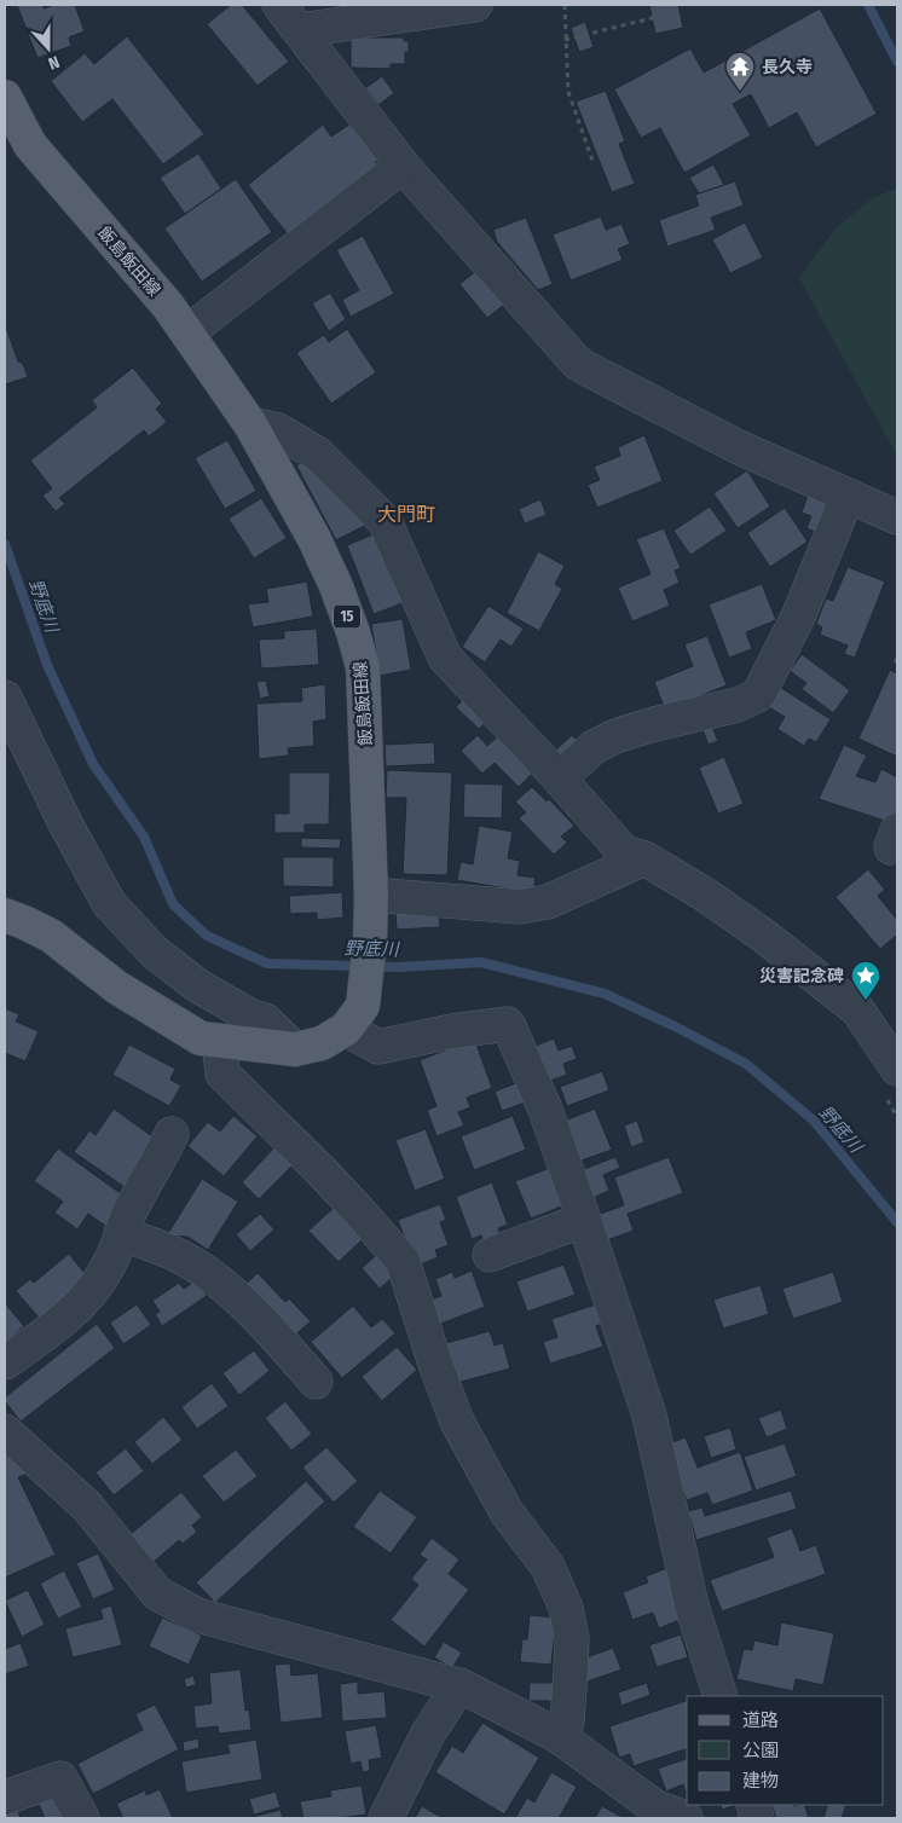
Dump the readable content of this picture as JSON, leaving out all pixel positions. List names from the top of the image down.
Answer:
{
  "streets": {
    "main road": ["飯島飯田線", "15"]
  },
  "districts": ["大門町"],
  "water": ["野底川"],
  "places": {
    "temple": ["長久寺"],
    "place": ["災害記念碑"]
  },
  "legend": ["道路", "公園", "建物"],
  "north": "bottom"
}
